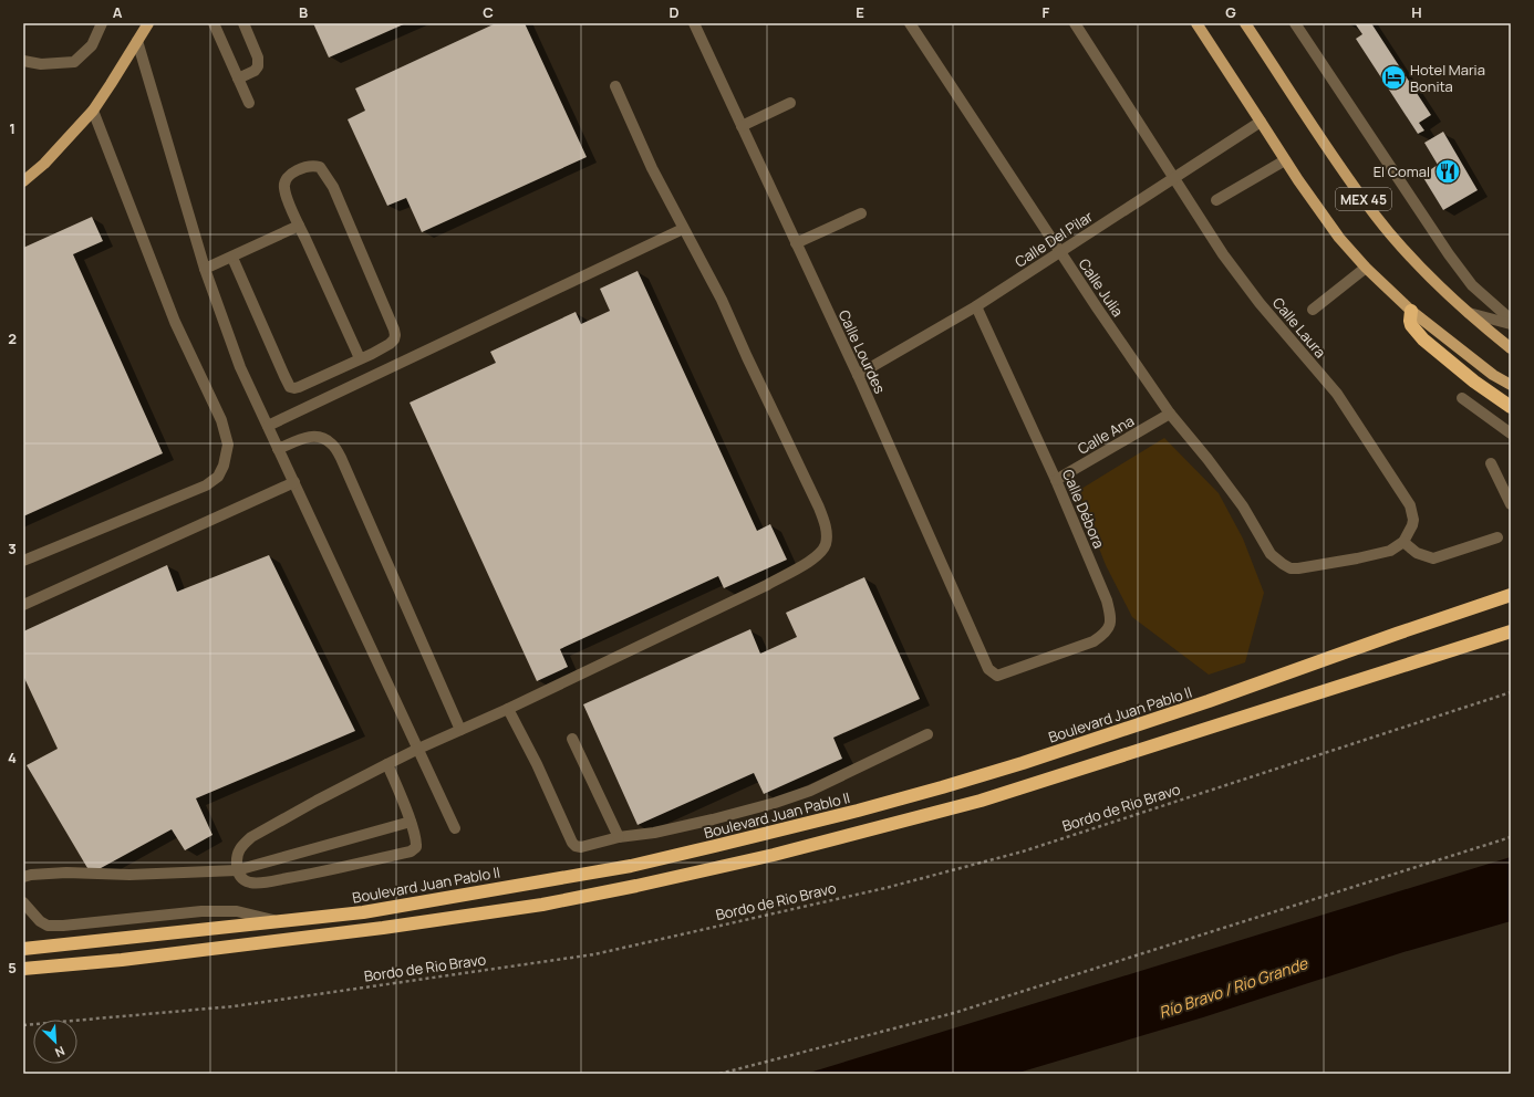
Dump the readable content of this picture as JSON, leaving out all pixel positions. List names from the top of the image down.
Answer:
{
  "streets": {
    "highway": ["Boulevard Juan Pablo II"],
    "main road": ["MEX 45"],
    "street": [
      "Calle Del Pilar",
      "Calle Julia",
      "Calle Laura",
      "Calle Lourdes",
      "Calle Ana",
      "Calle Débora"
    ],
    "path": ["Bordo de Rio Bravo"]
  },
  "crossings": [
    ["MEX 45", "Calle Del Pilar"],
    ["Calle Del Pilar", "Calle Julia"],
    ["Calle Del Pilar", "Calle Laura"],
    ["Calle Del Pilar", "Calle Lourdes"],
    ["Calle Del Pilar", "Calle Débora"],
    ["Calle Julia", "Calle Laura"],
    ["Calle Julia", "Calle Ana"],
    ["Calle Lourdes", "Calle Débora"],
    ["Calle Ana", "Calle Débora"]
  ],
  "water": ["Río Bravo / Rio Grande"],
  "places": {
    "hotel": ["Hotel Maria Bonita"],
    "restaurant": ["El Comal"]
  },
  "north": "bottom right",
  "grid": {
    "columns": [
      "A",
      "B",
      "C",
      "D",
      "E",
      "F",
      "G",
      "H"
    ],
    "rows": [
      "1",
      "2",
      "3",
      "4",
      "5"
    ]
  }
}
